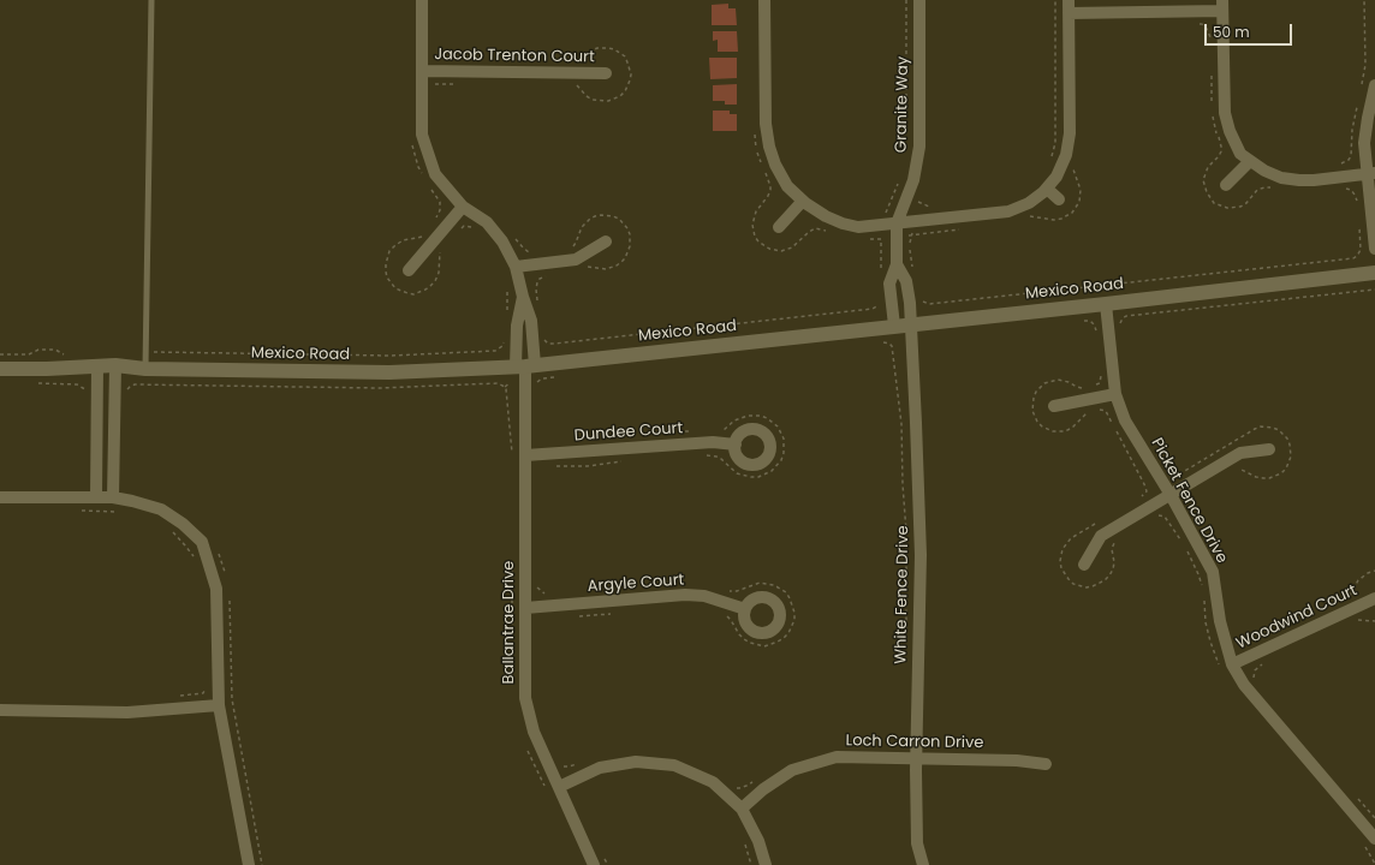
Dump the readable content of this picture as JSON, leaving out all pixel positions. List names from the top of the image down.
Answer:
{
  "streets": {
    "street": [
      "Jacob Trenton Court",
      "Granite Way",
      "Mexico Road",
      "Dundee Court",
      "Picket Fence Drive",
      "Argyle Court",
      "White Fence Drive",
      "Woodwind Court",
      "Ballantrae Drive",
      "Loch Carron Drive"
    ]
  },
  "crossings": [
    ["Granite Way", "Mexico Road"],
    ["Granite Way", "White Fence Drive"],
    ["Mexico Road", "Picket Fence Drive"],
    ["Mexico Road", "White Fence Drive"],
    ["Mexico Road", "Ballantrae Drive"],
    ["Dundee Court", "Ballantrae Drive"],
    ["Picket Fence Drive", "Woodwind Court"],
    ["Argyle Court", "Ballantrae Drive"],
    ["White Fence Drive", "Loch Carron Drive"]
  ],
  "scale_bar": "50 m"
}
